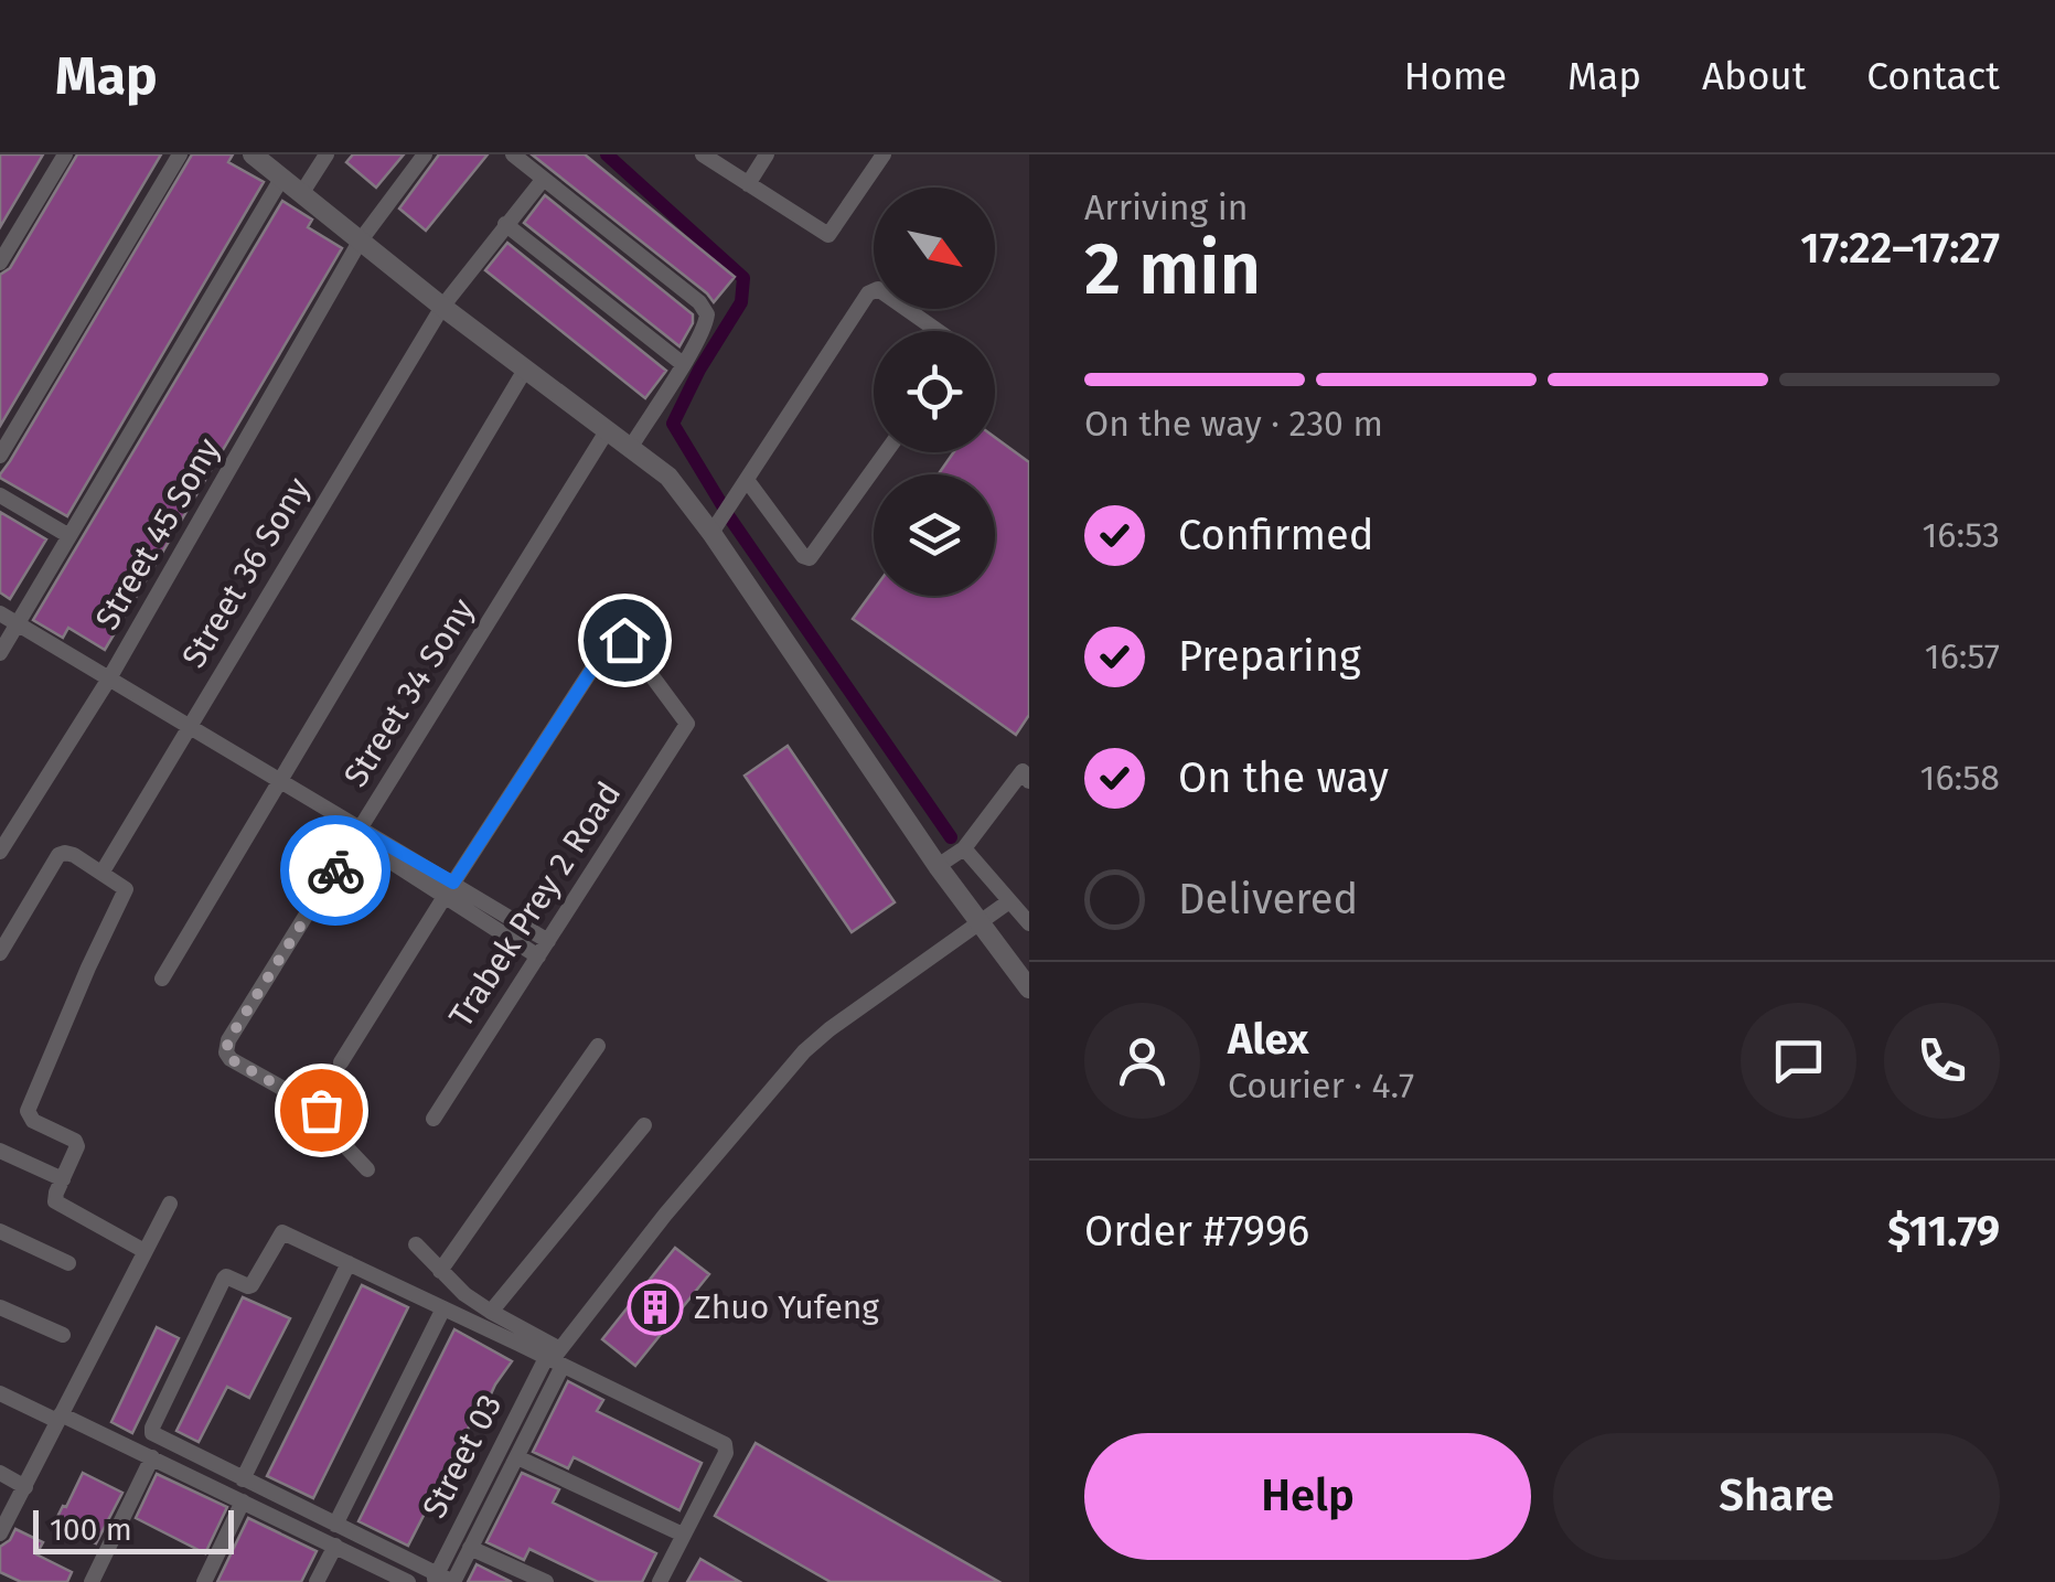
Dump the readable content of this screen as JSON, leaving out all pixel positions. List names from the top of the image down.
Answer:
{
  "streets": {
    "street": [
      "Street 45 Sony",
      "Street 36 Sony",
      "Street 34 Sony",
      "Trabek Prey 2 Road",
      "Street 03"
    ]
  },
  "places": {
    "building": ["Zhuo Yufeng"]
  },
  "scale_bar": "100 m",
  "north": "bottom right",
  "page": {
    "header": "Map",
    "nav": [
      "Home",
      "Map",
      "About",
      "Contact"
    ],
    "heading": ["2 min", "Arriving in", "17:22–17:27"],
    "panel": [
      "Alex",
      "Courier · 4.7",
      "Order #7996",
      "$11.79"
    ],
    "bar": "On the way · 230 m",
    "list": [
      ["Confirmed", "16:53"],
      ["Preparing", "16:57"],
      ["On the way", "16:58"],
      "Delivered"
    ],
    "buttons": ["Help", "Share"],
    "scale": "100 m"
  }
}
